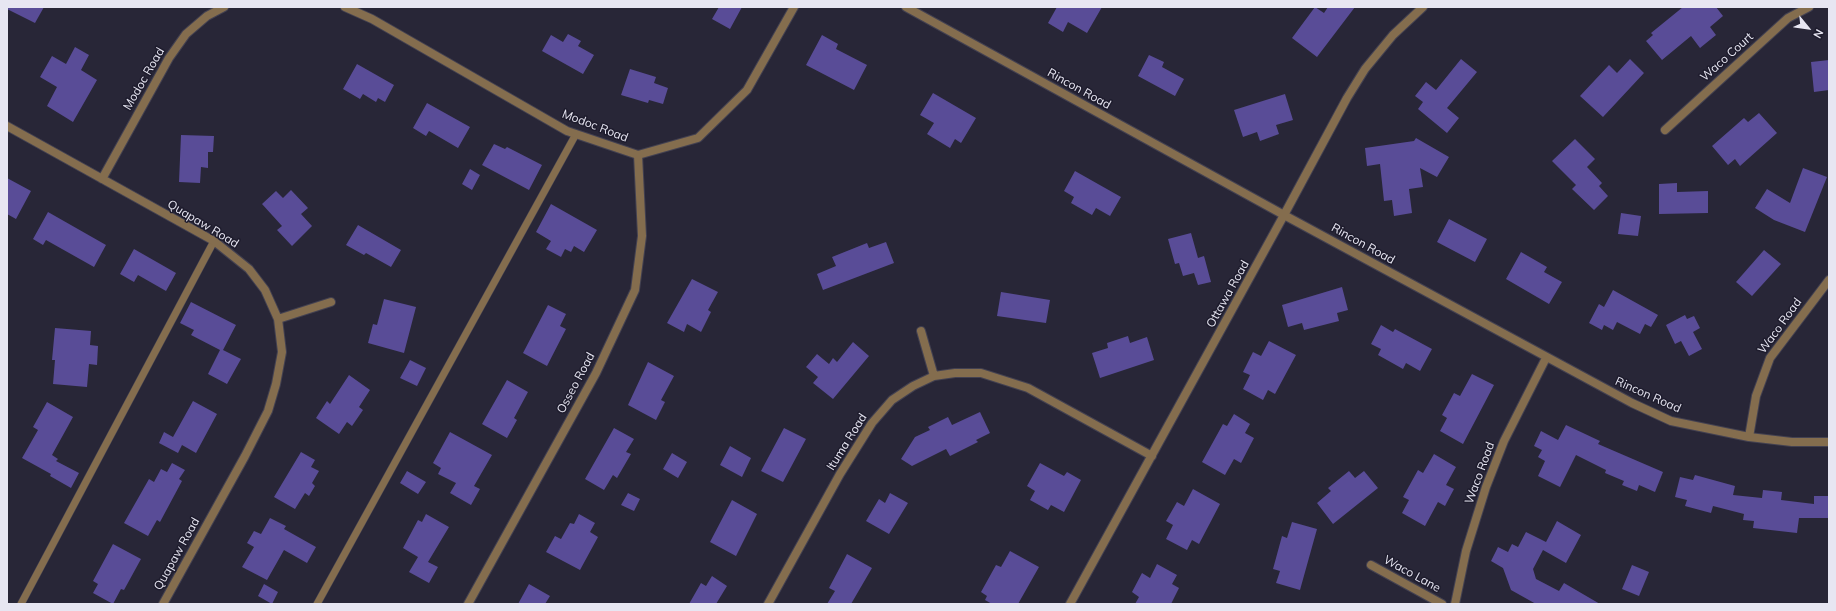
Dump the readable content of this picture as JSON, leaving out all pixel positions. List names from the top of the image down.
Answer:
{
  "streets": {
    "street": [
      "Waco Court",
      "Modoc Road",
      "Rincon Road",
      "Quapaw Road",
      "Ottawa Road",
      "Waco Road",
      "Osseo Road",
      "Ituma Road",
      "Waco Lane"
    ]
  },
  "crossings": [
    ["Modoc Road", "Quapaw Road"],
    ["Modoc Road", "Osseo Road"],
    ["Rincon Road", "Ottawa Road"],
    ["Rincon Road", "Waco Road"],
    ["Ottawa Road", "Ituma Road"]
  ],
  "north": "bottom right"
}
